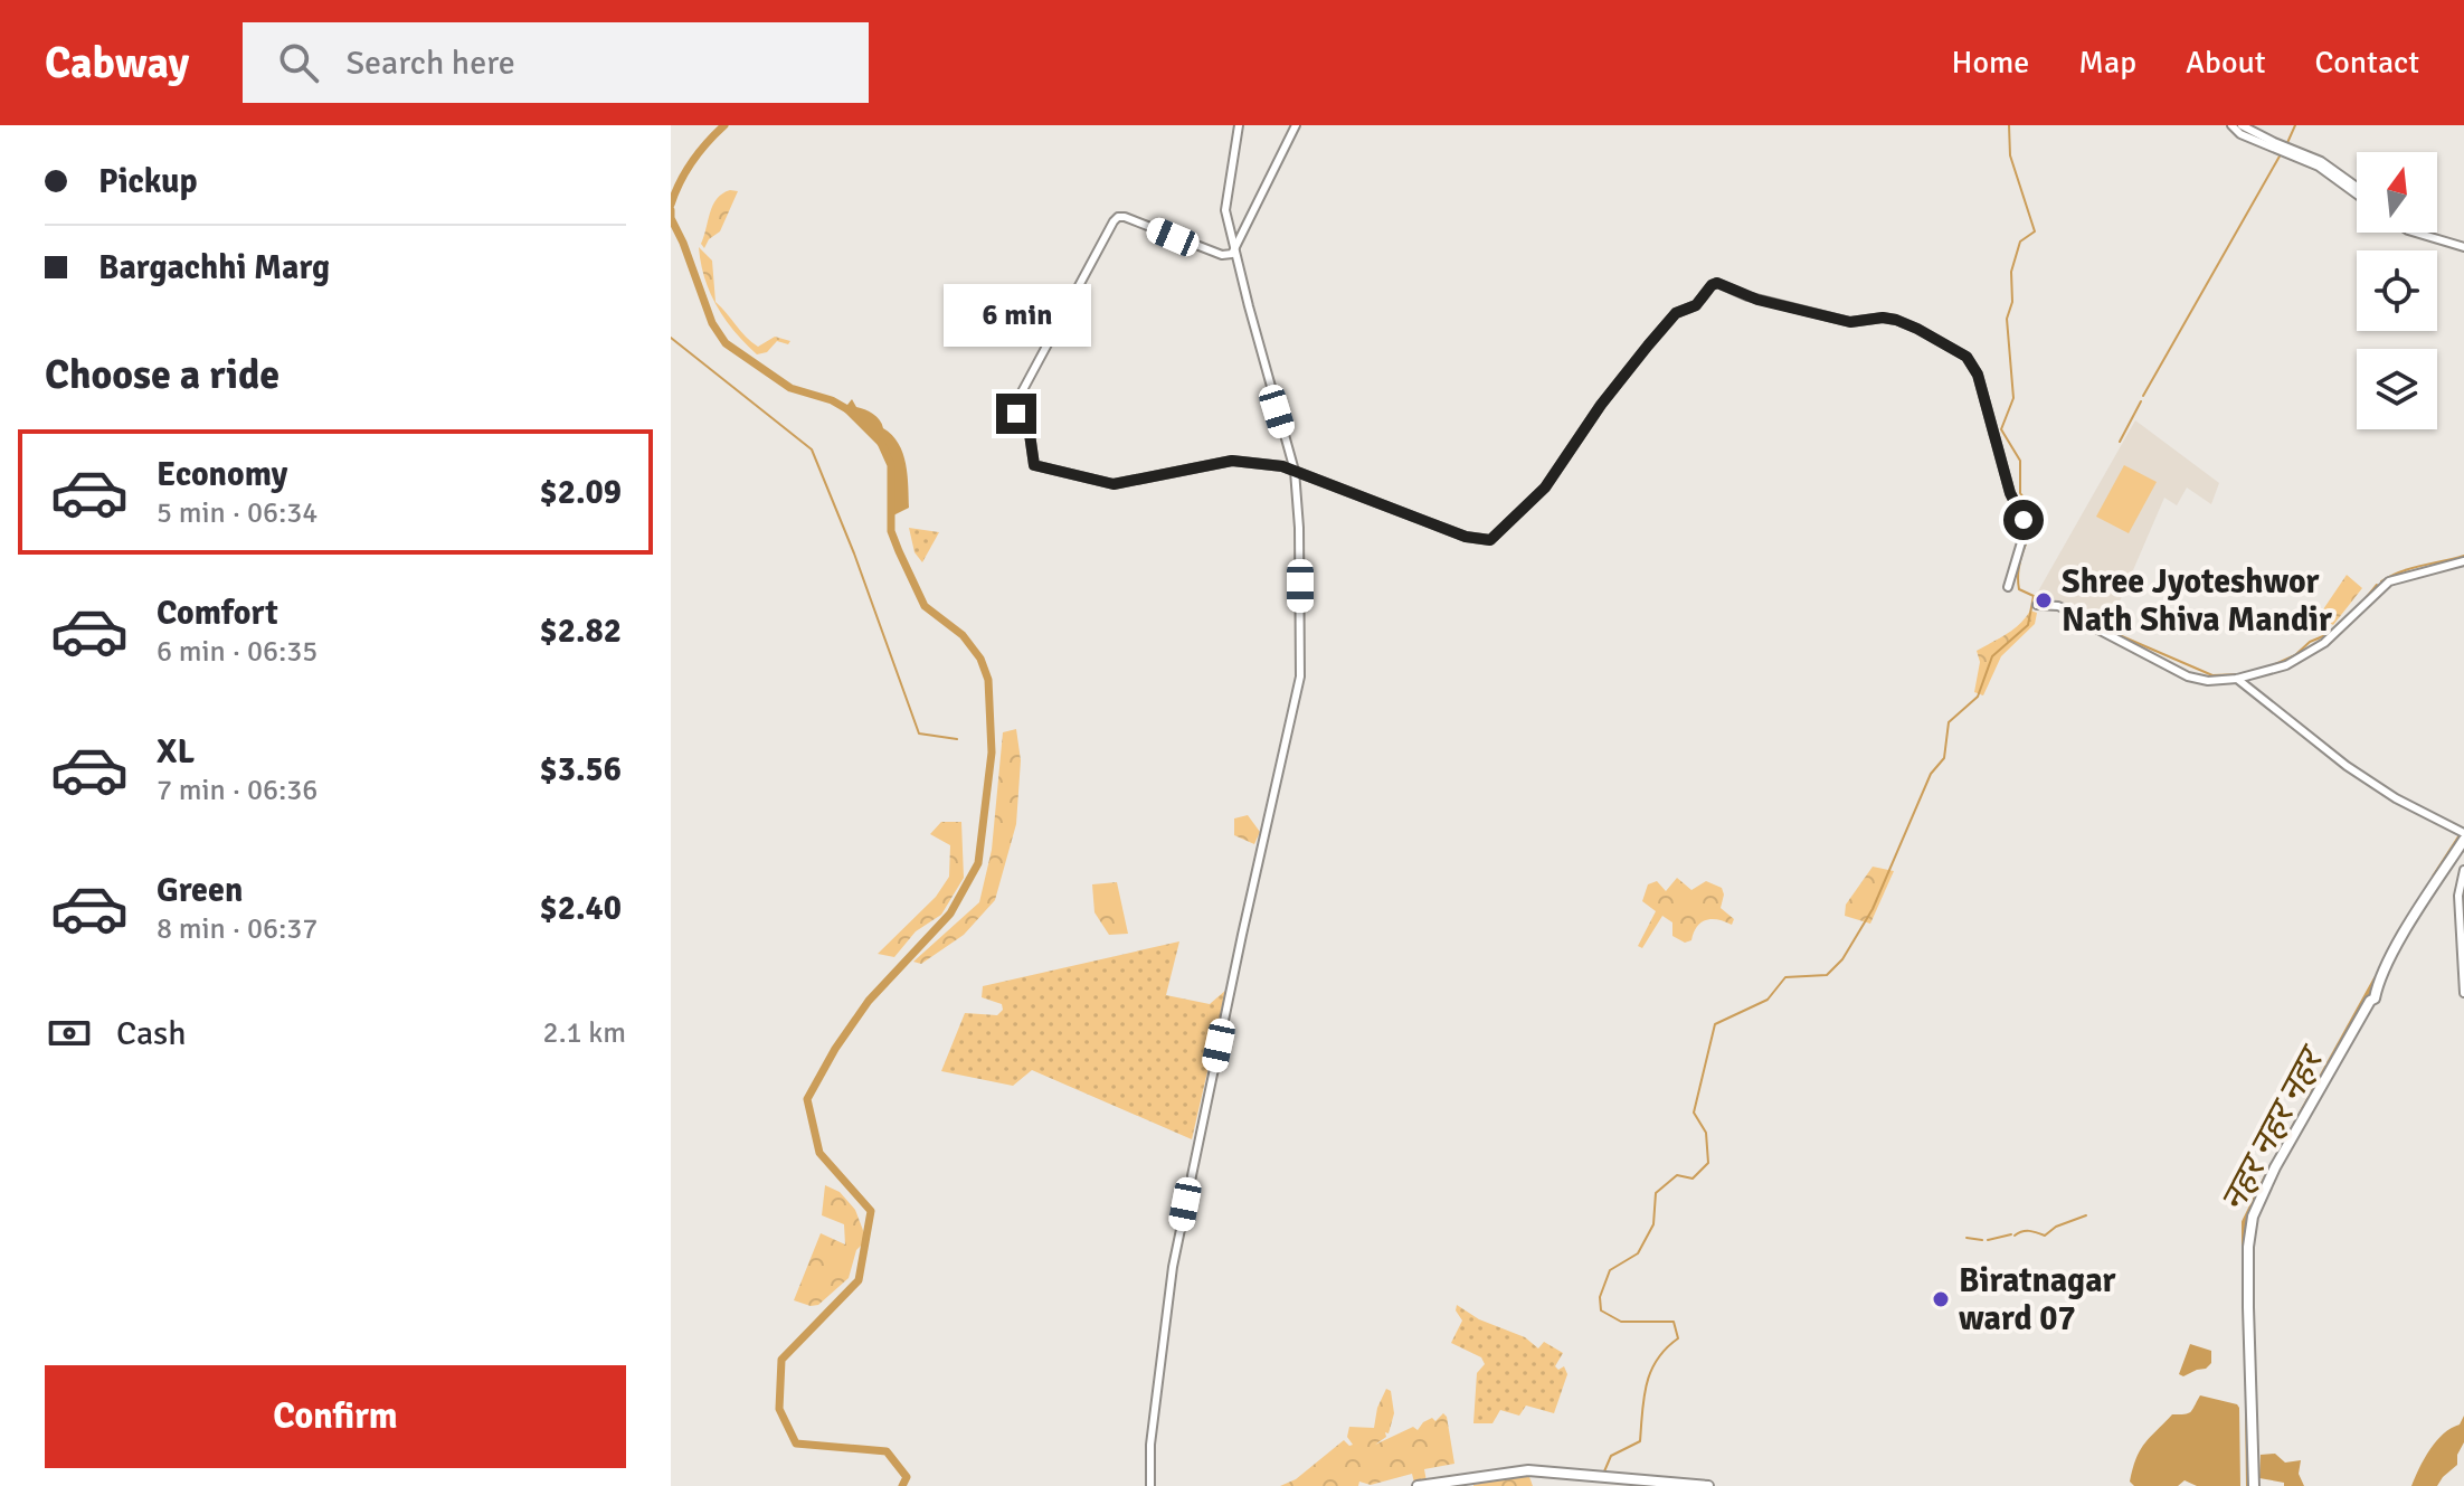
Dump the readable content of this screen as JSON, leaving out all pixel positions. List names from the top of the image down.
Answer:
{
  "water": ["नहर नहर नहर"],
  "places": ["Shree Jyoteshwor Nath Shiva Mandir", "Biratnagar ward 07"],
  "north": "top",
  "page": {
    "header": "Cabway",
    "search": "Search here",
    "nav": [
      "Home",
      "Map",
      "About",
      "Contact"
    ],
    "banner": ["Pickup", "Bargachhi Marg"],
    "bubble": "6 min",
    "heading": "Choose a ride",
    "list": [
      {
        "name": "Economy",
        "note": "5 min · 06:34",
        "value": "$2.09"
      },
      {
        "name": "Comfort",
        "note": "6 min · 06:35",
        "value": "$2.82"
      },
      {
        "name": "XL",
        "note": "7 min · 06:36",
        "value": "$3.56"
      },
      {
        "name": "Green",
        "note": "8 min · 06:37",
        "value": "$2.40"
      }
    ],
    "pay": ["Cash", "2.1 km"],
    "buttons": "Confirm"
  }
}
